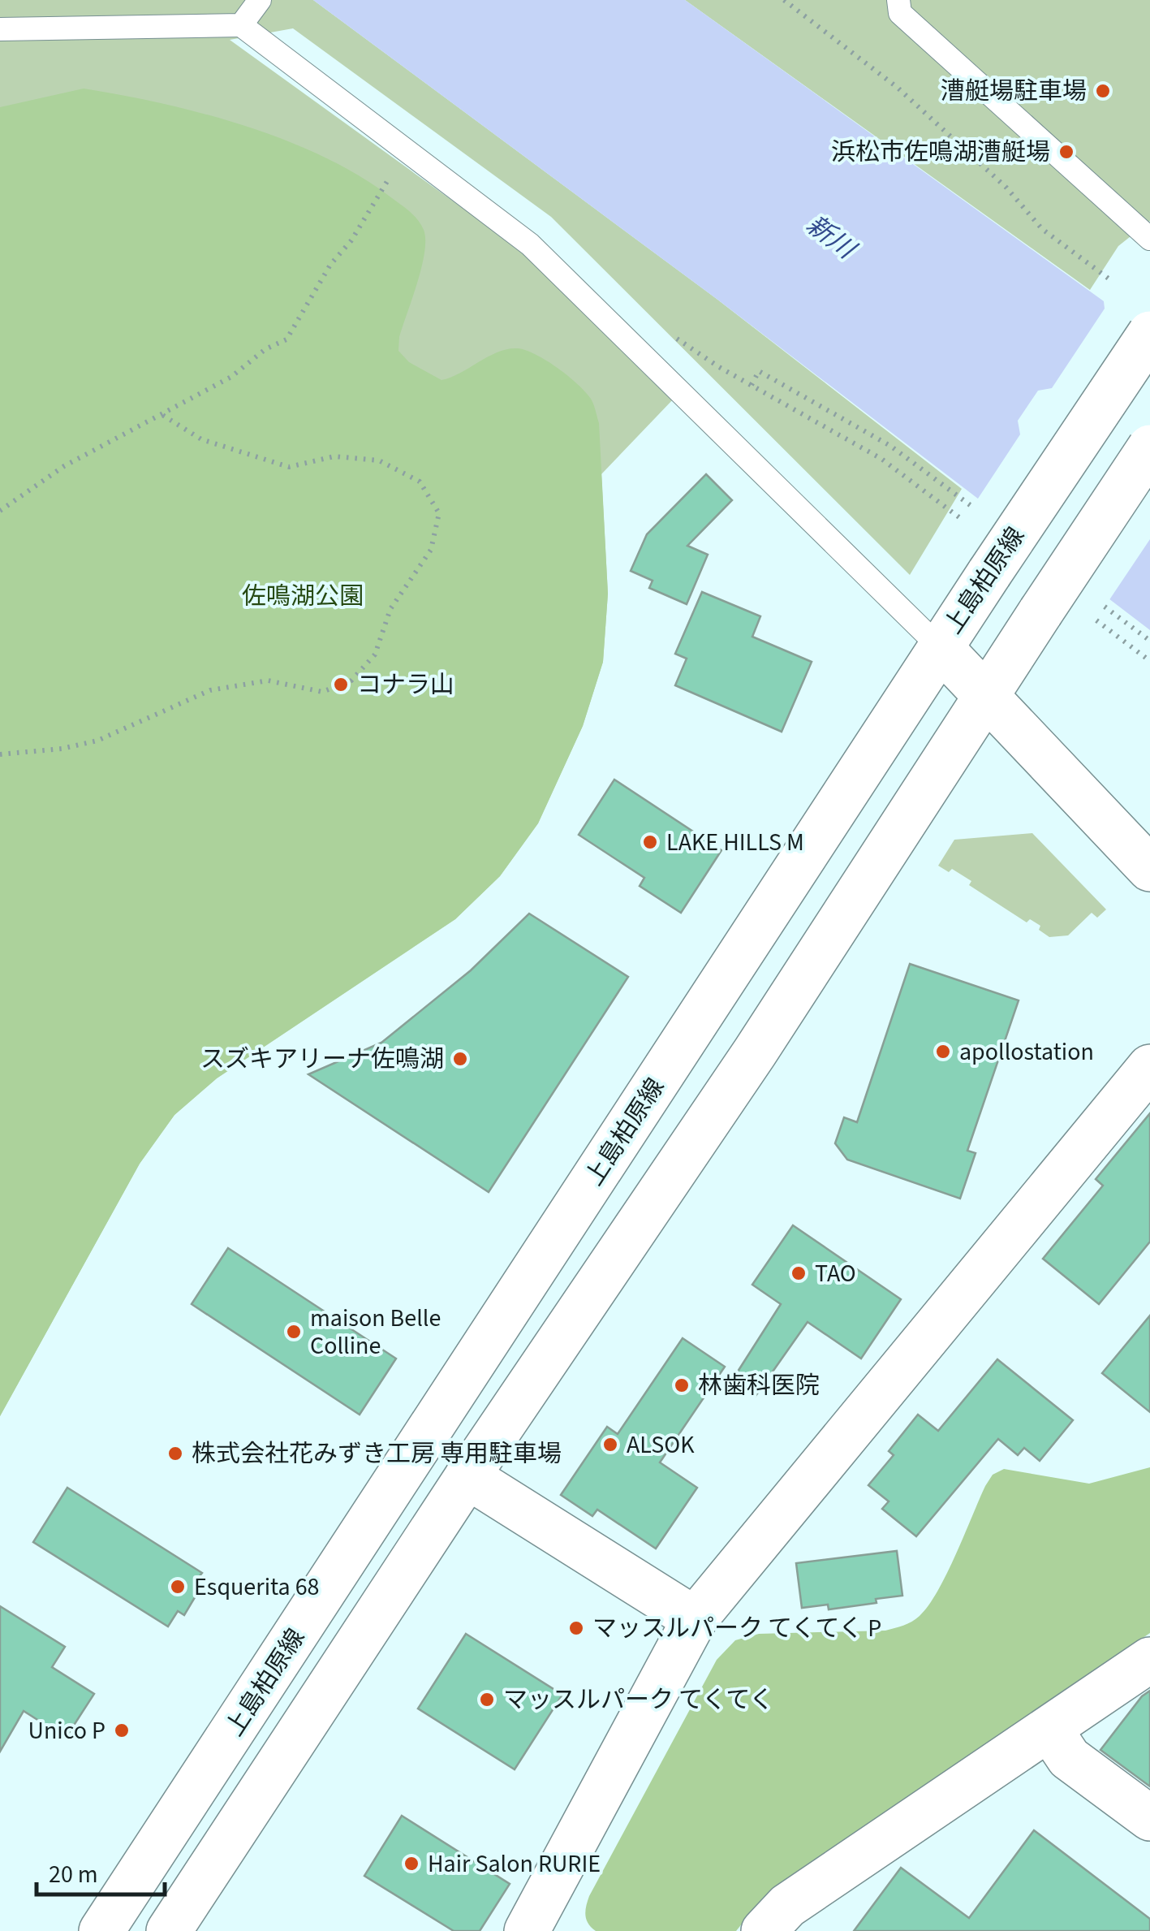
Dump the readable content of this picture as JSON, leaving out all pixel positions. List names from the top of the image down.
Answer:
{
  "streets": {
    "street": ["上島柏原線"]
  },
  "water": ["新川"],
  "parks": ["佐鳴湖公園"],
  "places": [
    "漕艇場駐車場",
    "浜松市佐鳴湖漕艇場",
    "コナラ山",
    "LAKE HILLS M",
    "apollostation",
    "スズキアリーナ佐鳴湖",
    "TAO",
    "maison Belle Colline",
    "林歯科医院",
    "ALSOK",
    "株式会社花みずき工房 専用駐車場",
    "Esquerita 68",
    "マッスルパーク てくてく P",
    "マッスルパーク てくてく",
    "Unico P",
    "Hair Salon RURIE"
  ],
  "scale_bar": "20 m"
}
